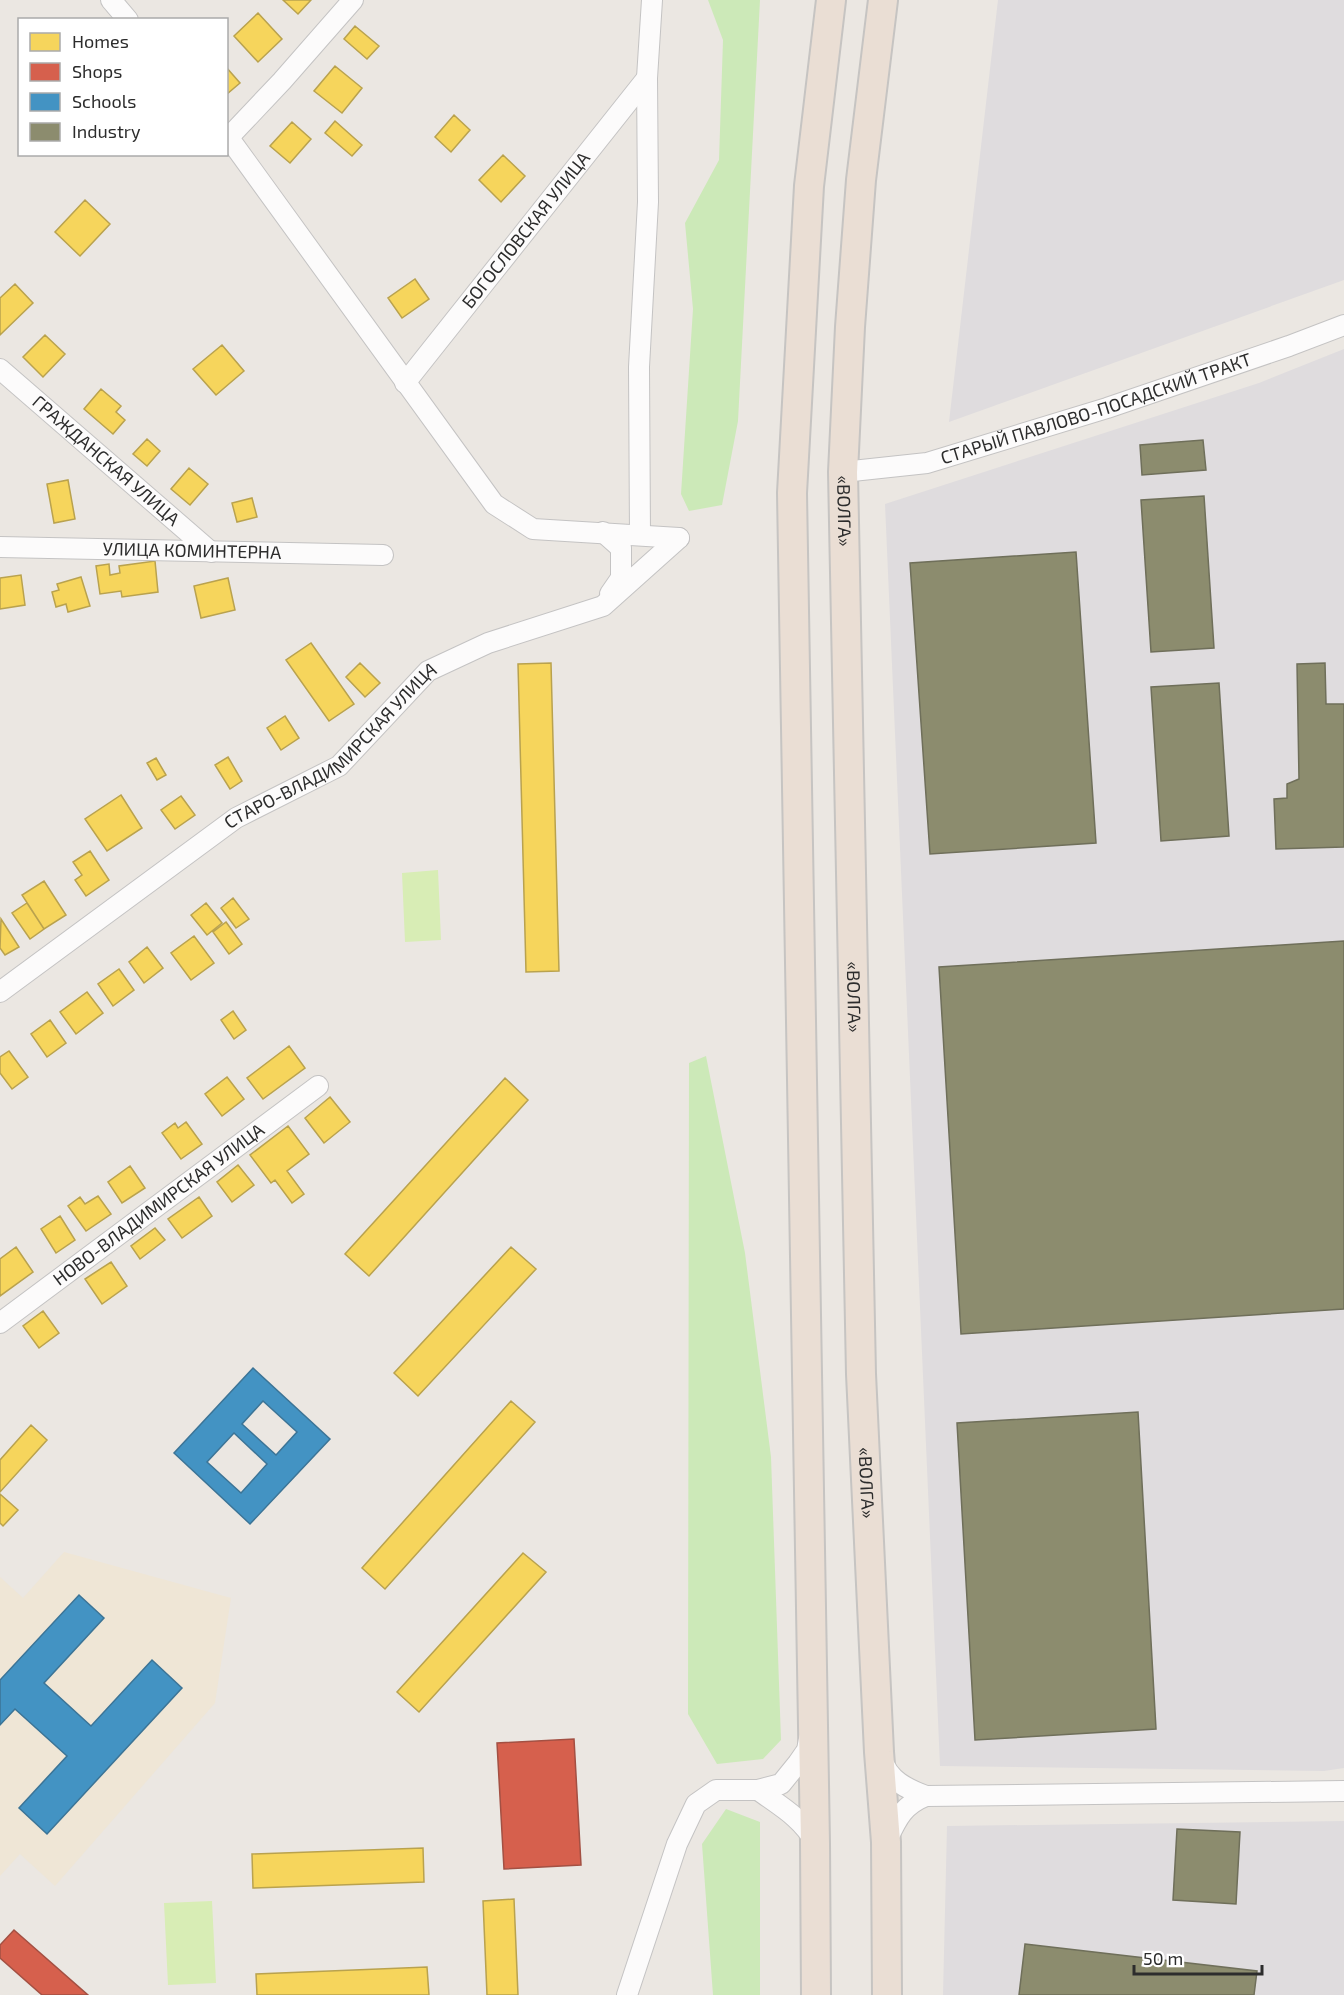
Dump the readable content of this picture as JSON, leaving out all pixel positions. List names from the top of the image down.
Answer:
{
  "streets": {
    "highway": ["«ВОЛГА»"],
    "street": [
      "БОГОСЛОВСКАЯ УЛИЦА",
      "СТАРЫЙ ПАВЛОВО-ПОСАДСКИЙ ТРАКТ",
      "ГРАЖДАНСКАЯ УЛИЦА",
      "УЛИЦА КОМИНТЕРНА",
      "СТАРО-ВЛАДИМИРСКАЯ УЛИЦА",
      "НОВО-ВЛАДИМИРСКАЯ УЛИЦА"
    ]
  },
  "crossings": [
    ["СТАРЫЙ ПАВЛОВО-ПОСАДСКИЙ ТРАКТ", "«ВОЛГА»"],
    ["ГРАЖДАНСКАЯ УЛИЦА", "УЛИЦА КОМИНТЕРНА"]
  ],
  "legend": [
    "Homes",
    "Shops",
    "Schools",
    "Industry"
  ],
  "scale_bar": "50 m"
}
